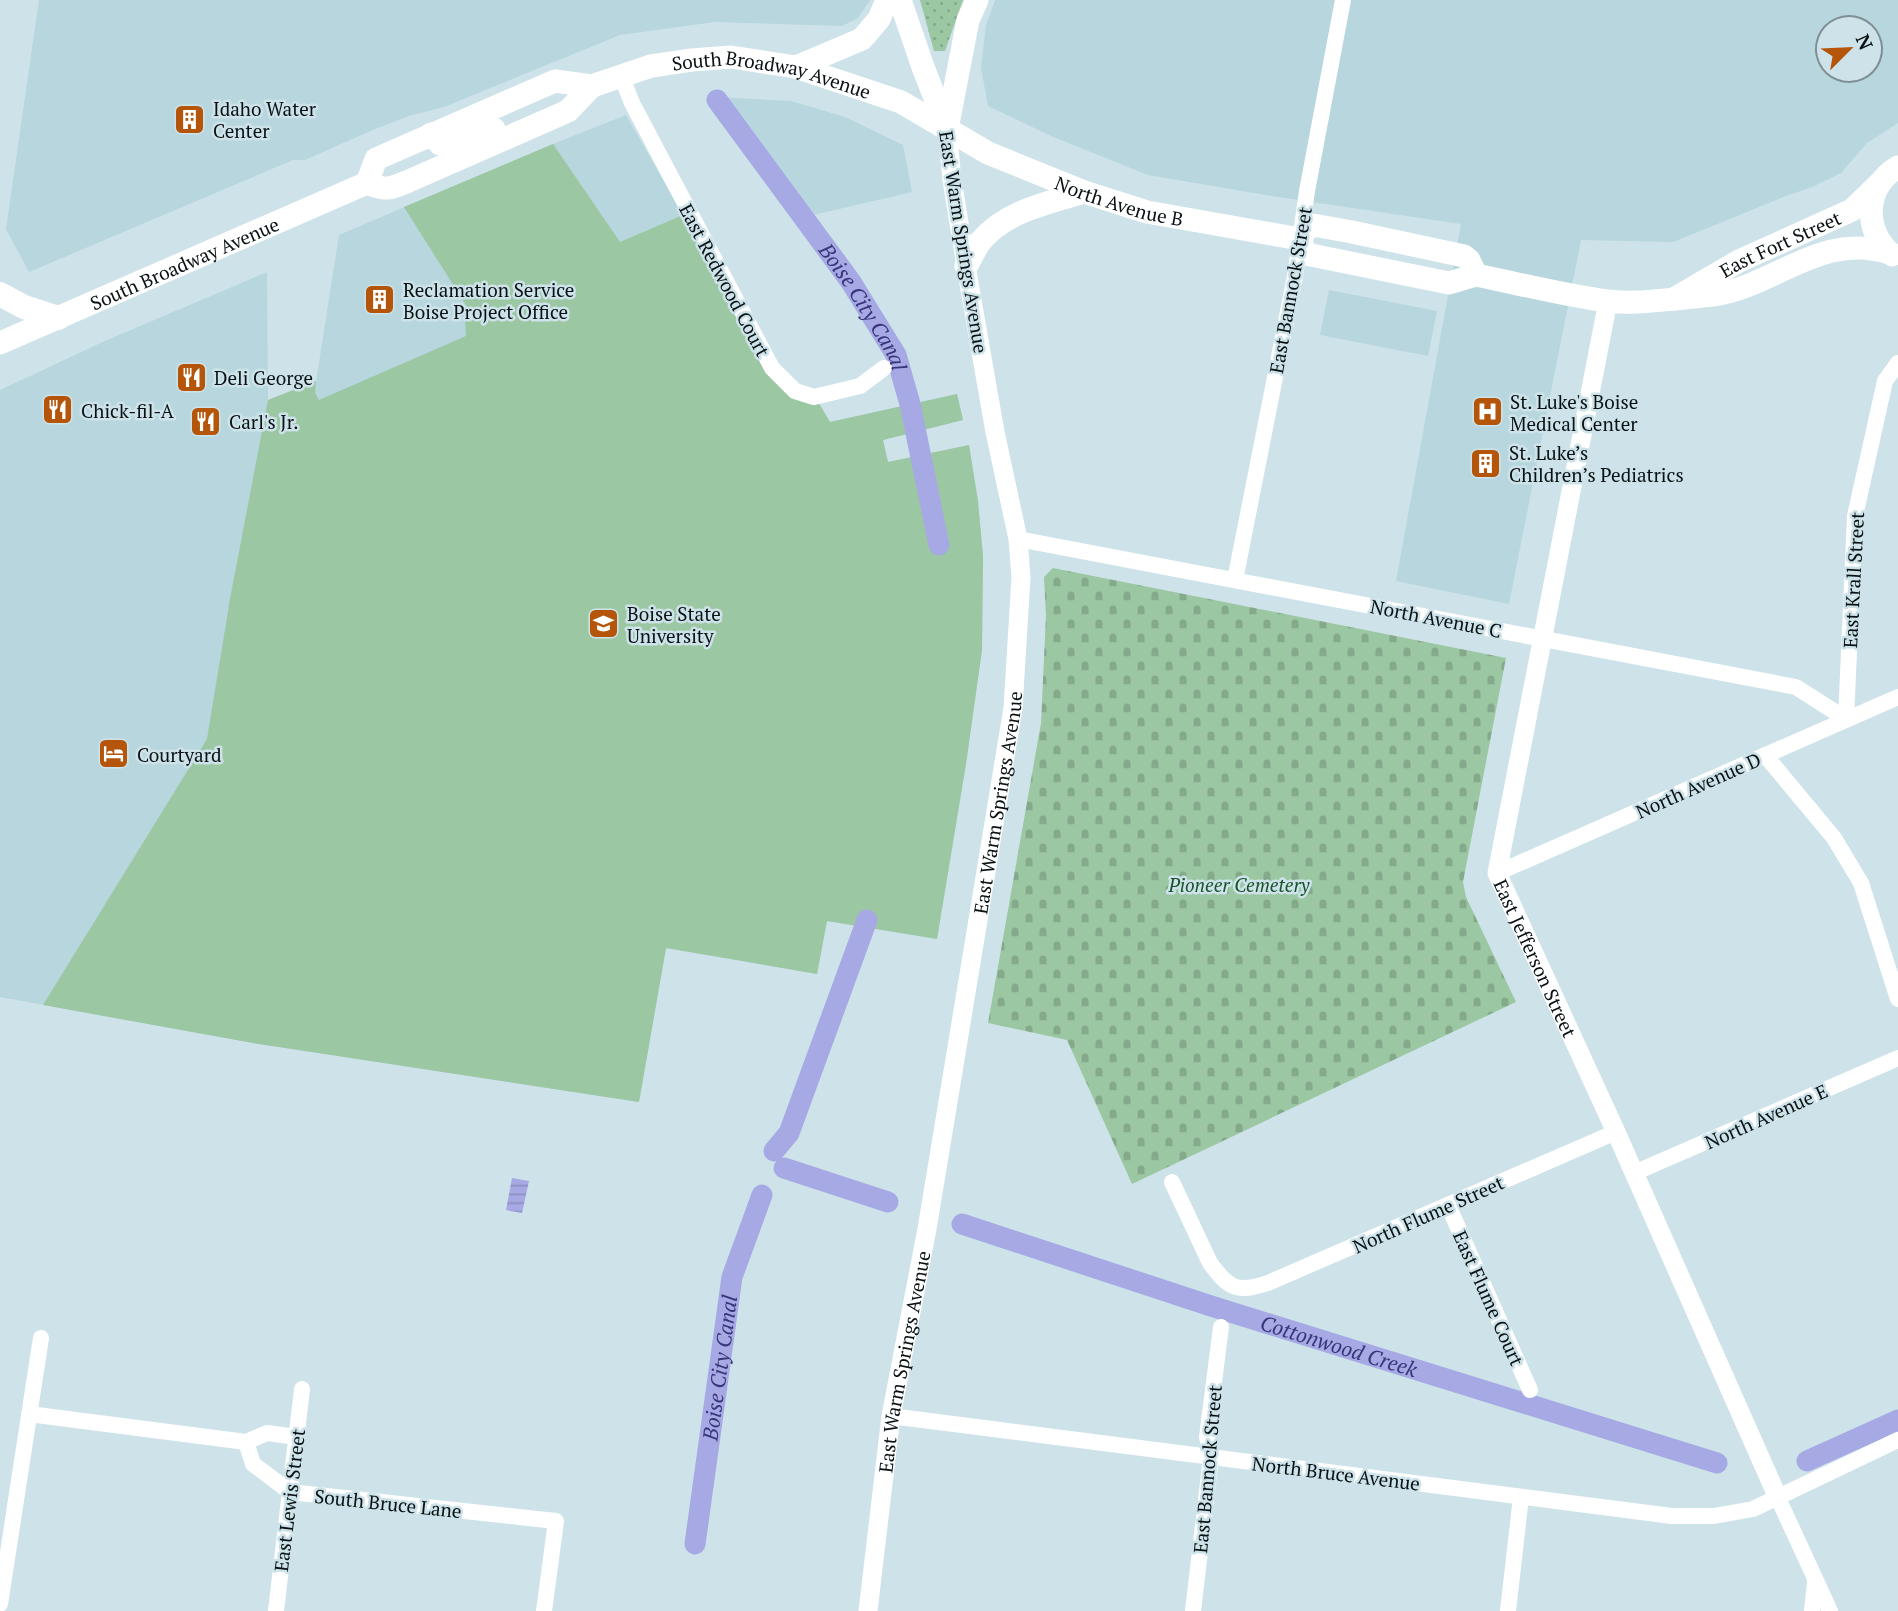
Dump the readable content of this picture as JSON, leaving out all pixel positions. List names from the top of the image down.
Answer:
{
  "streets": {
    "main road": [
      "South Broadway Avenue",
      "North Avenue B",
      "East Warm Springs Avenue",
      "East Fort Street"
    ],
    "street": [
      "East Redwood Court",
      "East Bannock Street",
      "East Krall Street",
      "North Avenue C",
      "North Avenue D",
      "East Jefferson Street",
      "North Avenue E",
      "North Flume Street",
      "East Flume Court",
      "North Bruce Avenue",
      "East Lewis Street",
      "South Bruce Lane"
    ]
  },
  "crossings": [
    ["South Broadway Avenue", "North Avenue B"],
    ["South Broadway Avenue", "East Warm Springs Avenue"],
    ["South Broadway Avenue", "East Redwood Court"],
    ["North Avenue B", "East Warm Springs Avenue"],
    ["North Avenue B", "East Fort Street"],
    ["North Avenue B", "East Bannock Street"],
    ["North Avenue B", "East Jefferson Street"],
    ["East Warm Springs Avenue", "North Avenue C"],
    ["East Warm Springs Avenue", "North Bruce Avenue"],
    ["East Fort Street", "East Jefferson Street"],
    ["East Bannock Street", "North Avenue C"],
    ["East Bannock Street", "North Bruce Avenue"],
    ["East Krall Street", "North Avenue C"],
    ["East Krall Street", "North Avenue D"],
    ["North Avenue C", "North Avenue D"],
    ["North Avenue C", "East Jefferson Street"],
    ["North Avenue D", "East Jefferson Street"],
    ["East Jefferson Street", "North Avenue E"],
    ["East Jefferson Street", "North Flume Street"],
    ["East Jefferson Street", "North Bruce Avenue"],
    ["North Flume Street", "East Flume Court"],
    ["East Lewis Street", "South Bruce Lane"]
  ],
  "water": ["Boise City Canal", "Cottonwood Creek"],
  "parks": ["Pioneer Cemetery"],
  "places": {
    "building": ["Idaho Water Center", "Reclamation Service Boise Project Office", "St. Luke’s Children’s Pediatrics"],
    "restaurant": ["Deli George", "Chick-fil-A", "Carl's Jr."],
    "hospital": ["St. Luke's Boise Medical Center"],
    "school or university": ["Boise State University"],
    "hotel": ["Courtyard"]
  },
  "north": "top right"
}
